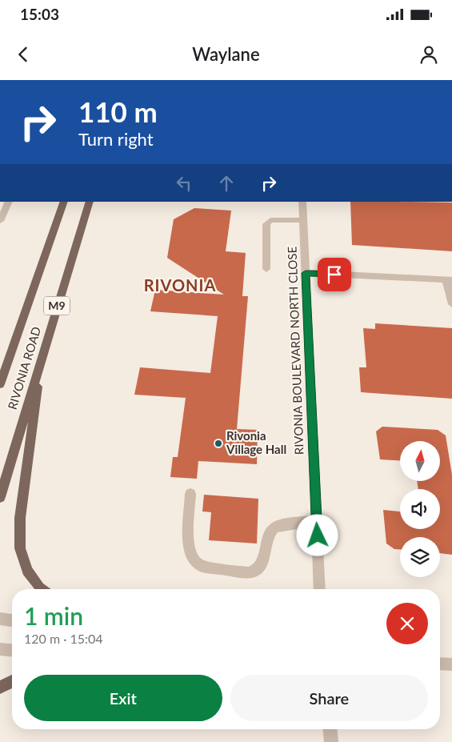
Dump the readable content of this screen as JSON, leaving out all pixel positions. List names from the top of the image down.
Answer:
{
  "streets": {
    "main road": ["M9", "RIVONIA ROAD"],
    "street": ["RIVONIA BOULEVARD NORTH CLOSE"]
  },
  "districts": ["RIVONIA"],
  "places": ["Rivonia Village Hall"],
  "north": "top",
  "page": {
    "status": "15:03",
    "header": "Waylane",
    "turn": ["110 m", "Turn right"],
    "heading": ["1 min", "120 m · 15:04"],
    "buttons": ["Exit", "Share"]
  }
}
